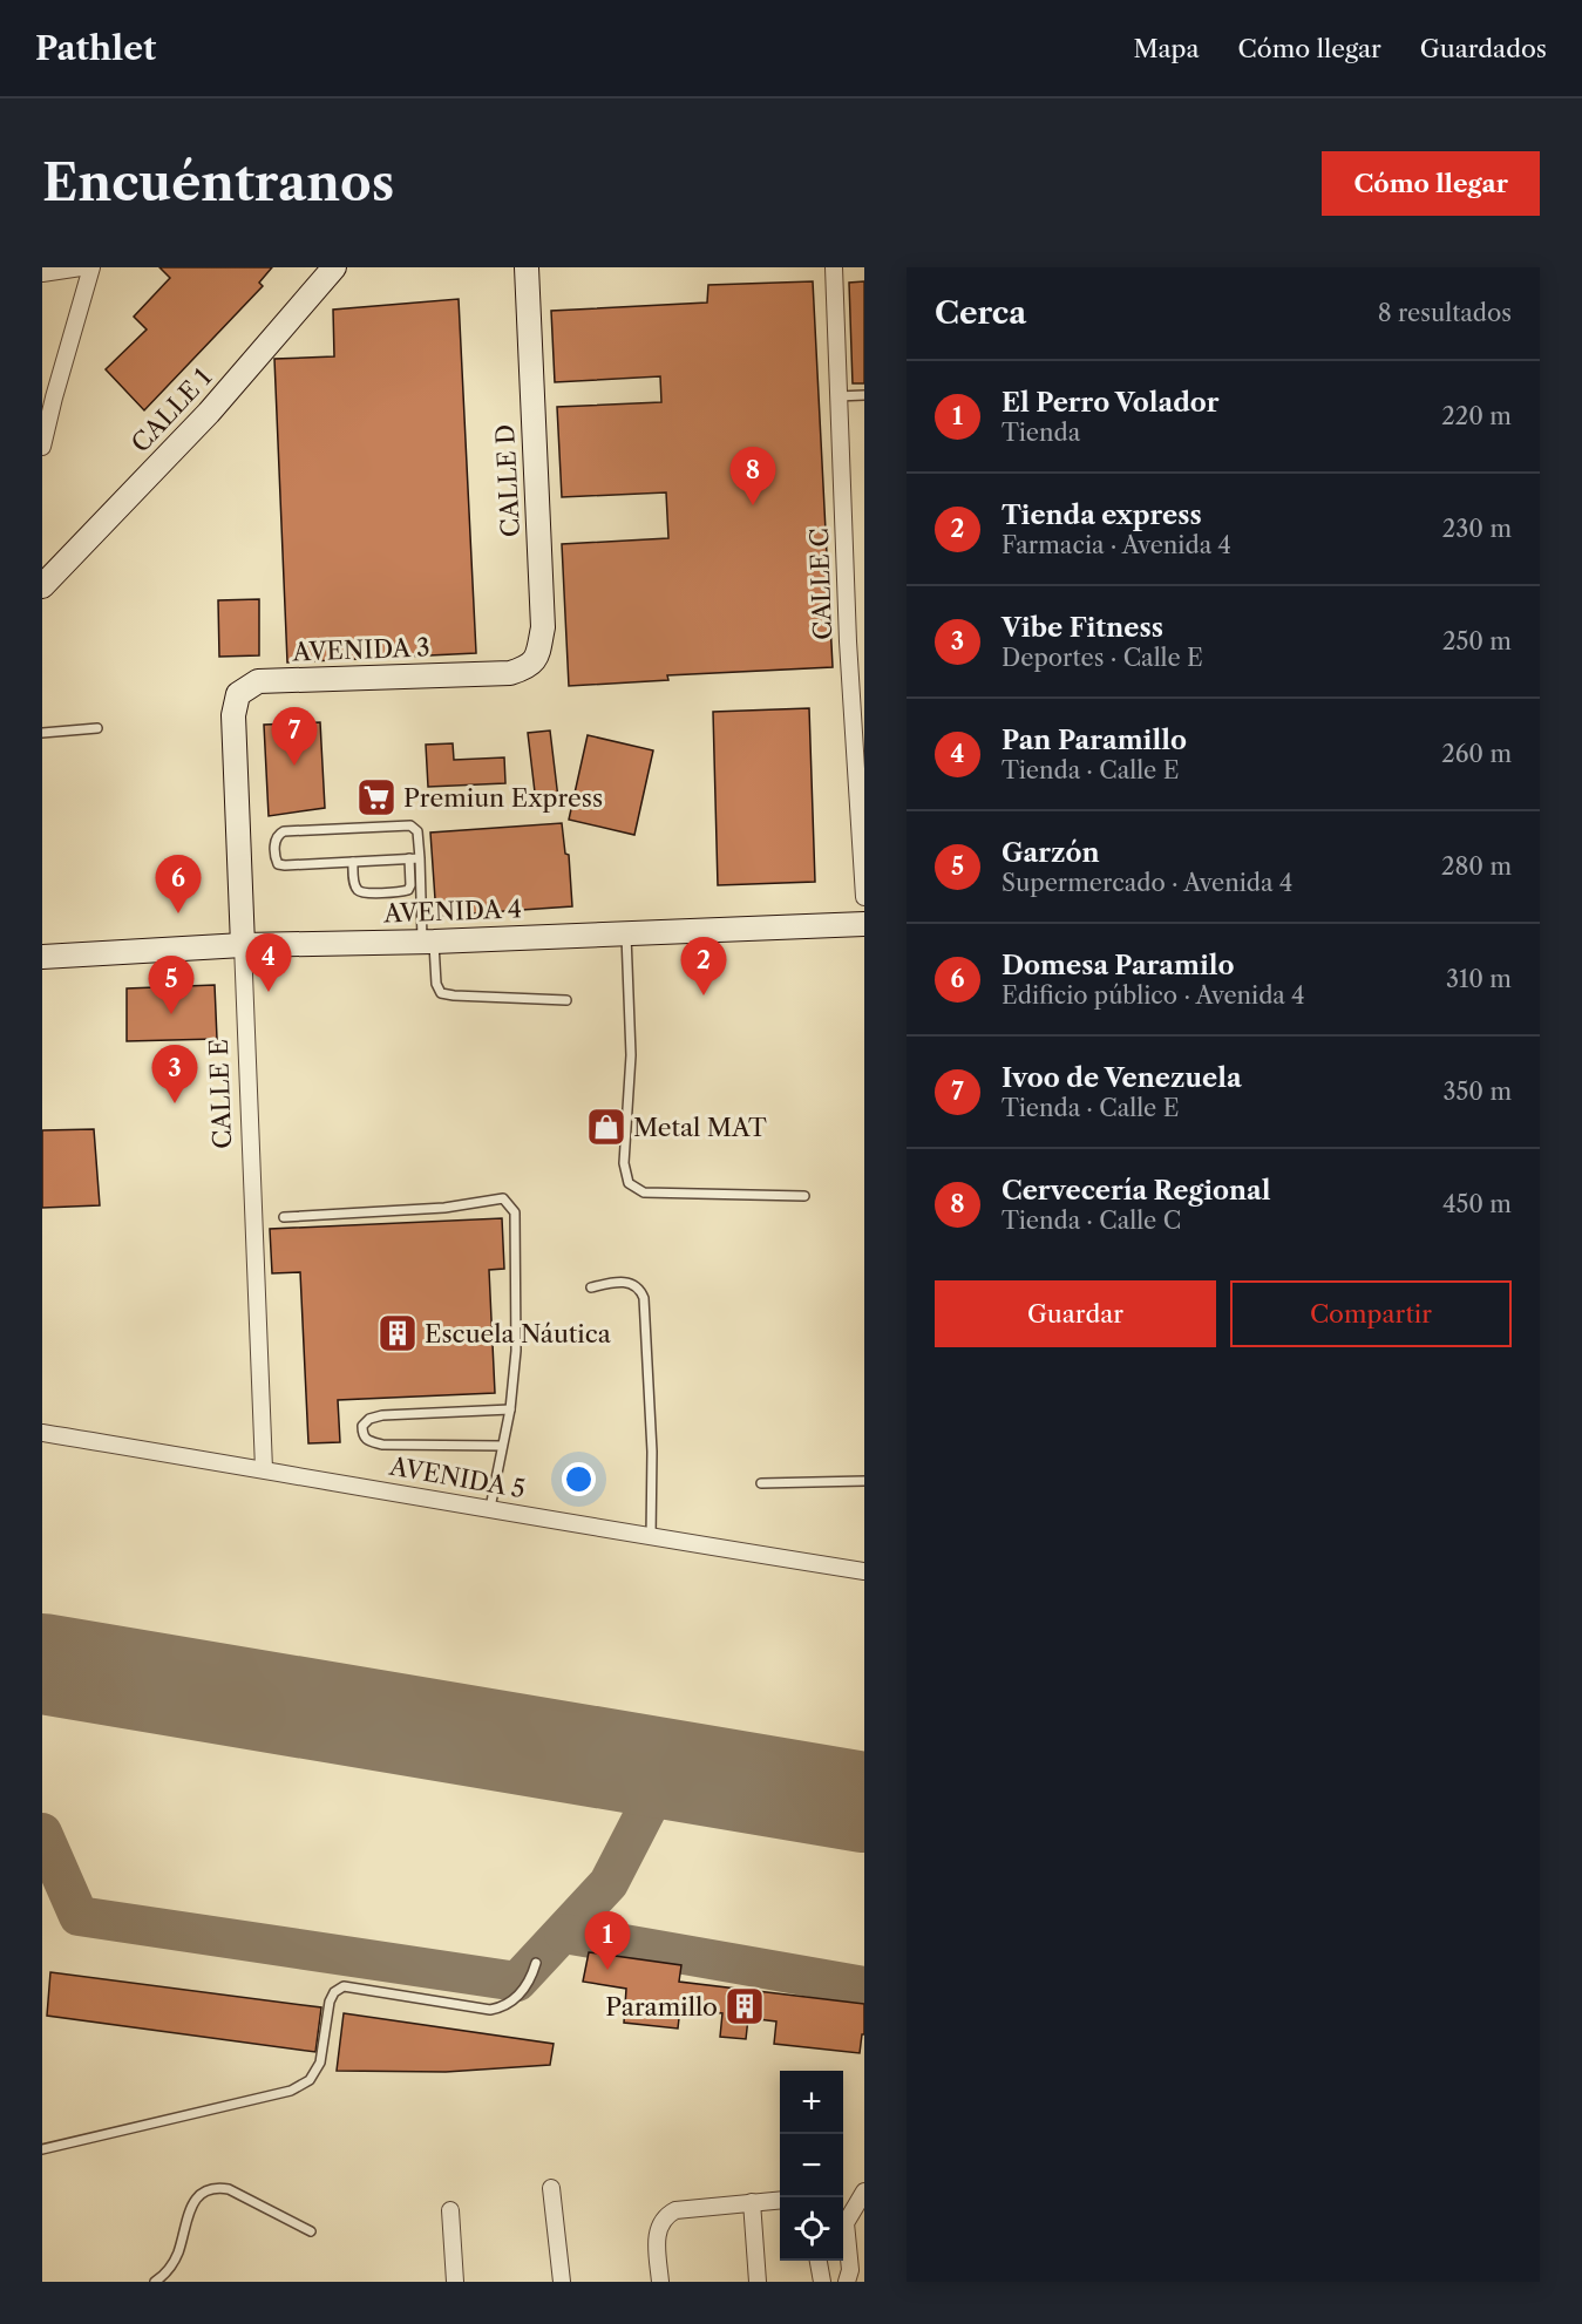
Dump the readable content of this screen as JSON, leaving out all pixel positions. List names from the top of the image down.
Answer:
{
  "streets": {
    "main road": [
      "CALLE 1",
      "CALLE D",
      "AVENIDA 3",
      "AVENIDA 4",
      "CALLE E"
    ],
    "street": ["CALLE C", "AVENIDA 5"]
  },
  "crossings": [
    ["CALLE D", "AVENIDA 3"],
    ["AVENIDA 3", "CALLE E"],
    ["AVENIDA 4", "CALLE E"],
    ["CALLE E", "AVENIDA 5"]
  ],
  "places": {
    "supermarket": ["Premiun Express"],
    "shop": ["Metal MAT"],
    "building": ["Escuela Náutica", "Paramillo"]
  },
  "page": {
    "header": "Pathlet",
    "nav": ["Mapa", "Cómo llegar", "Guardados"],
    "buttons": [
      "Cómo llegar",
      ["Guardar", "Compartir"]
    ],
    "title": "Encuéntranos",
    "heading": ["Cerca", "8 resultados"],
    "list": [
      {
        "mark": "1",
        "name": "El Perro Volador",
        "note": "Tienda",
        "value": "220 m"
      },
      {
        "mark": "2",
        "name": "Tienda express",
        "note": "Farmacia · Avenida 4",
        "value": "230 m"
      },
      {
        "mark": "3",
        "name": "Vibe Fitness",
        "note": "Deportes · Calle E",
        "value": "250 m"
      },
      {
        "mark": "4",
        "name": "Pan Paramillo",
        "note": "Tienda · Calle E",
        "value": "260 m"
      },
      {
        "mark": "5",
        "name": "Garzón",
        "note": "Supermercado · Avenida 4",
        "value": "280 m"
      },
      {
        "mark": "6",
        "name": "Domesa Paramilo",
        "note": "Edificio público · Avenida 4",
        "value": "310 m"
      },
      {
        "mark": "7",
        "name": "Ivoo de Venezuela",
        "note": "Tienda · Calle E",
        "value": "350 m"
      },
      {
        "mark": "8",
        "name": "Cervecería Regional",
        "note": "Tienda · Calle C",
        "value": "450 m"
      }
    ],
    "pins": [
      "8",
      "7",
      "6",
      "4",
      "2",
      "5",
      "3",
      "1"
    ],
    "map_buttons": ["+", "−"]
  }
}
